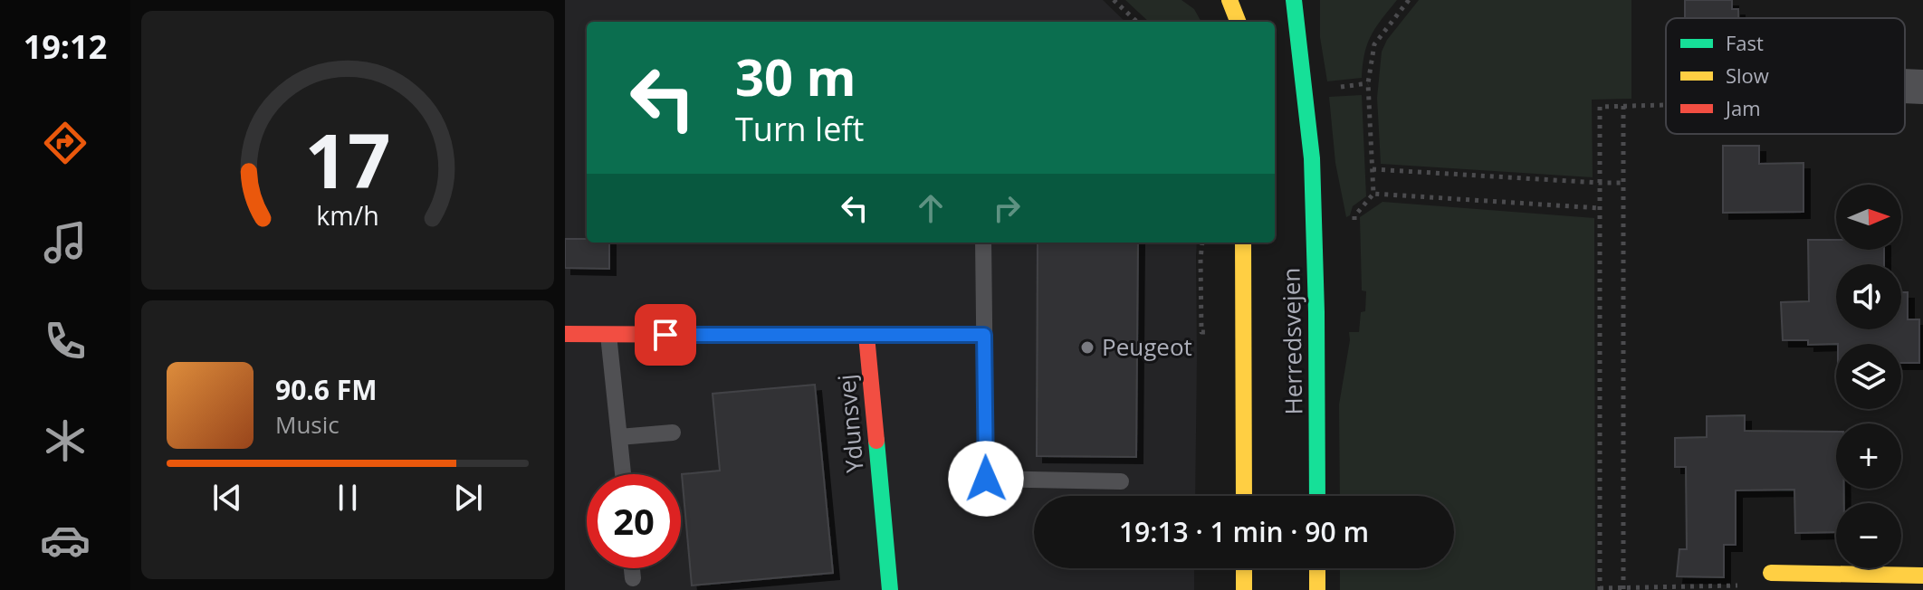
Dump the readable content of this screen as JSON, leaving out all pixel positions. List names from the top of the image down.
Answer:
{
  "streets": {
    "street": ["Herredsvejen", "Ydunsvej"]
  },
  "places": ["Peugeot"],
  "legend": ["Fast", "Slow", "Jam"],
  "north": "right",
  "page": {
    "tabs": "19:12",
    "turn": ["30 m", "Turn left"],
    "map_buttons": ["+", "−"],
    "song": ["90.6 FM", "Music"],
    "limit": "20",
    "trip": "19:13 · 1 min · 90 m",
    "gauge": ["17", "km/h"]
  }
}
